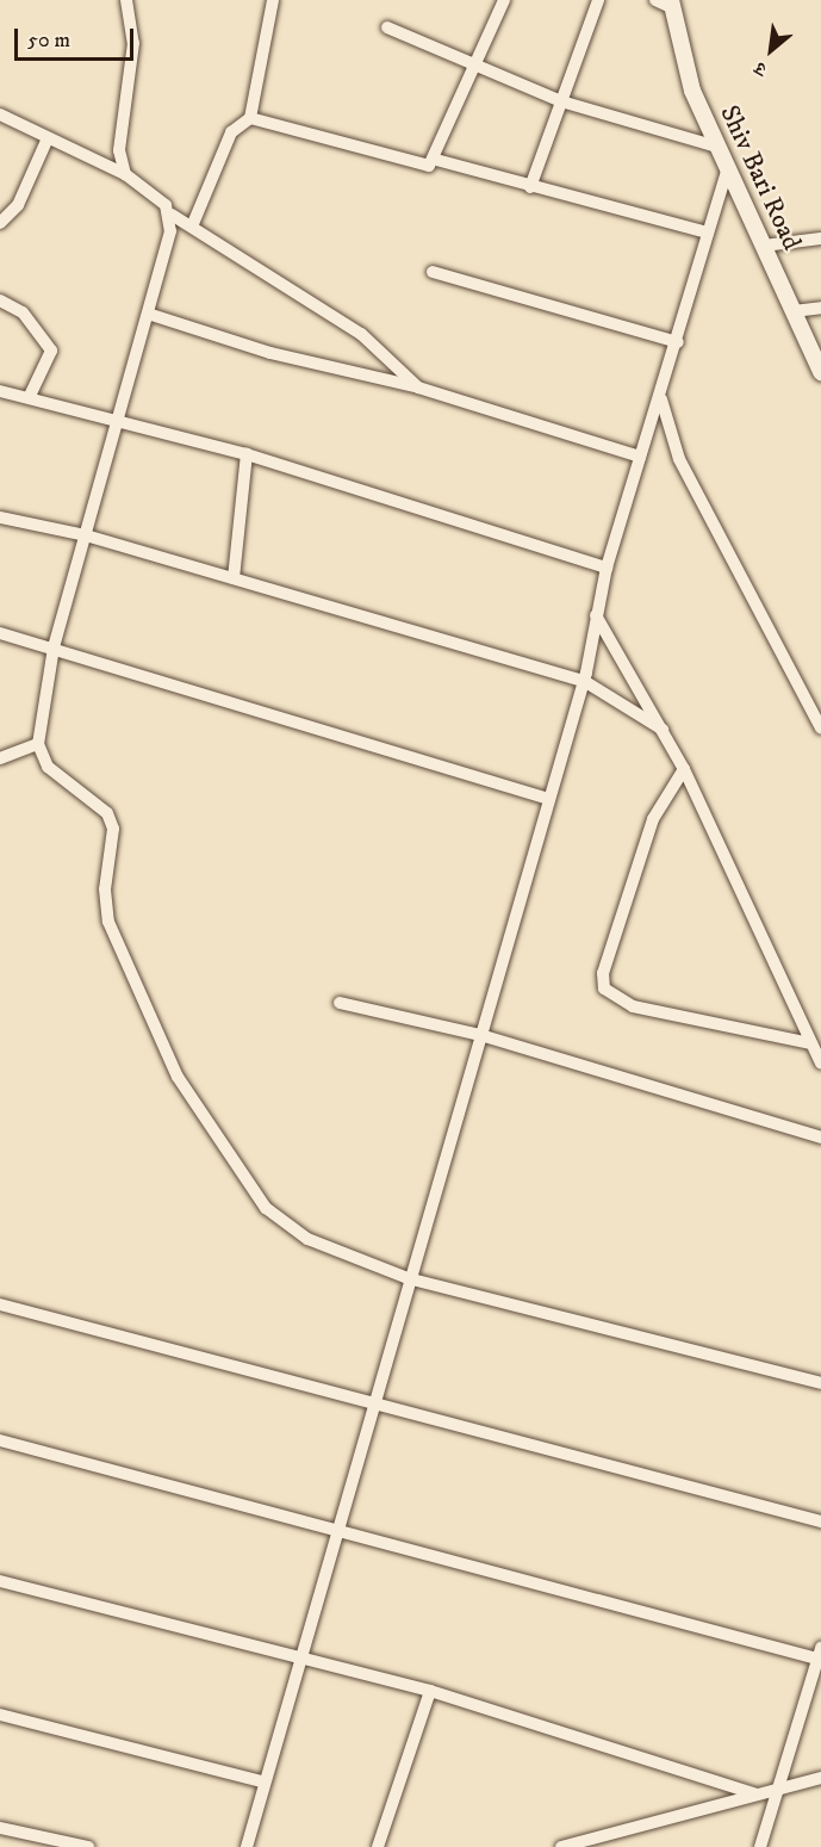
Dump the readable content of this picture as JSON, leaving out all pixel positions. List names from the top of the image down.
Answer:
{
  "streets": {
    "street": ["Shiv Bari Road"]
  },
  "scale_bar": "50 m",
  "north": "bottom left"
}
